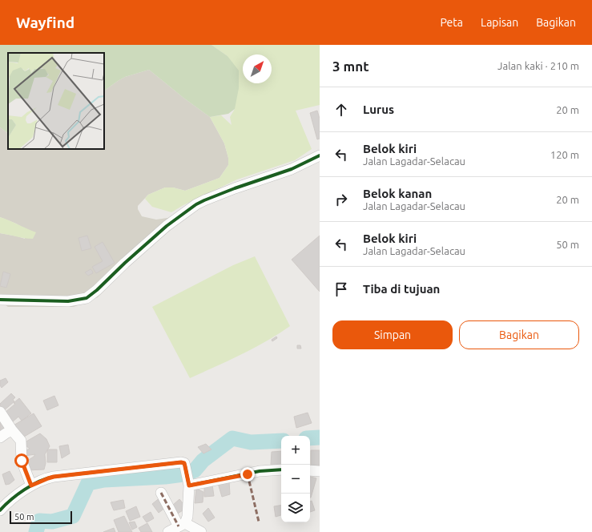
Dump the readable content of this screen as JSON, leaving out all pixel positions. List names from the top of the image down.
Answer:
{
  "scale_bar": "50 m",
  "north": "top right",
  "page": {
    "header": "Wayfind",
    "nav": ["Peta", "Lapisan", "Bagikan"],
    "heading": ["3 mnt", "Jalan kaki · 210 m"],
    "list": [
      ["Lurus", "20 m"],
      ["Belok kiri", "Jalan Lagadar-Selacau", "120 m"],
      ["Belok kanan", "Jalan Lagadar-Selacau", "20 m"],
      ["Belok kiri", "Jalan Lagadar-Selacau", "50 m"],
      "Tiba di tujuan"
    ],
    "buttons": ["Simpan", "Bagikan"],
    "map_buttons": ["+", "−"],
    "scale": "50 m"
  }
}
